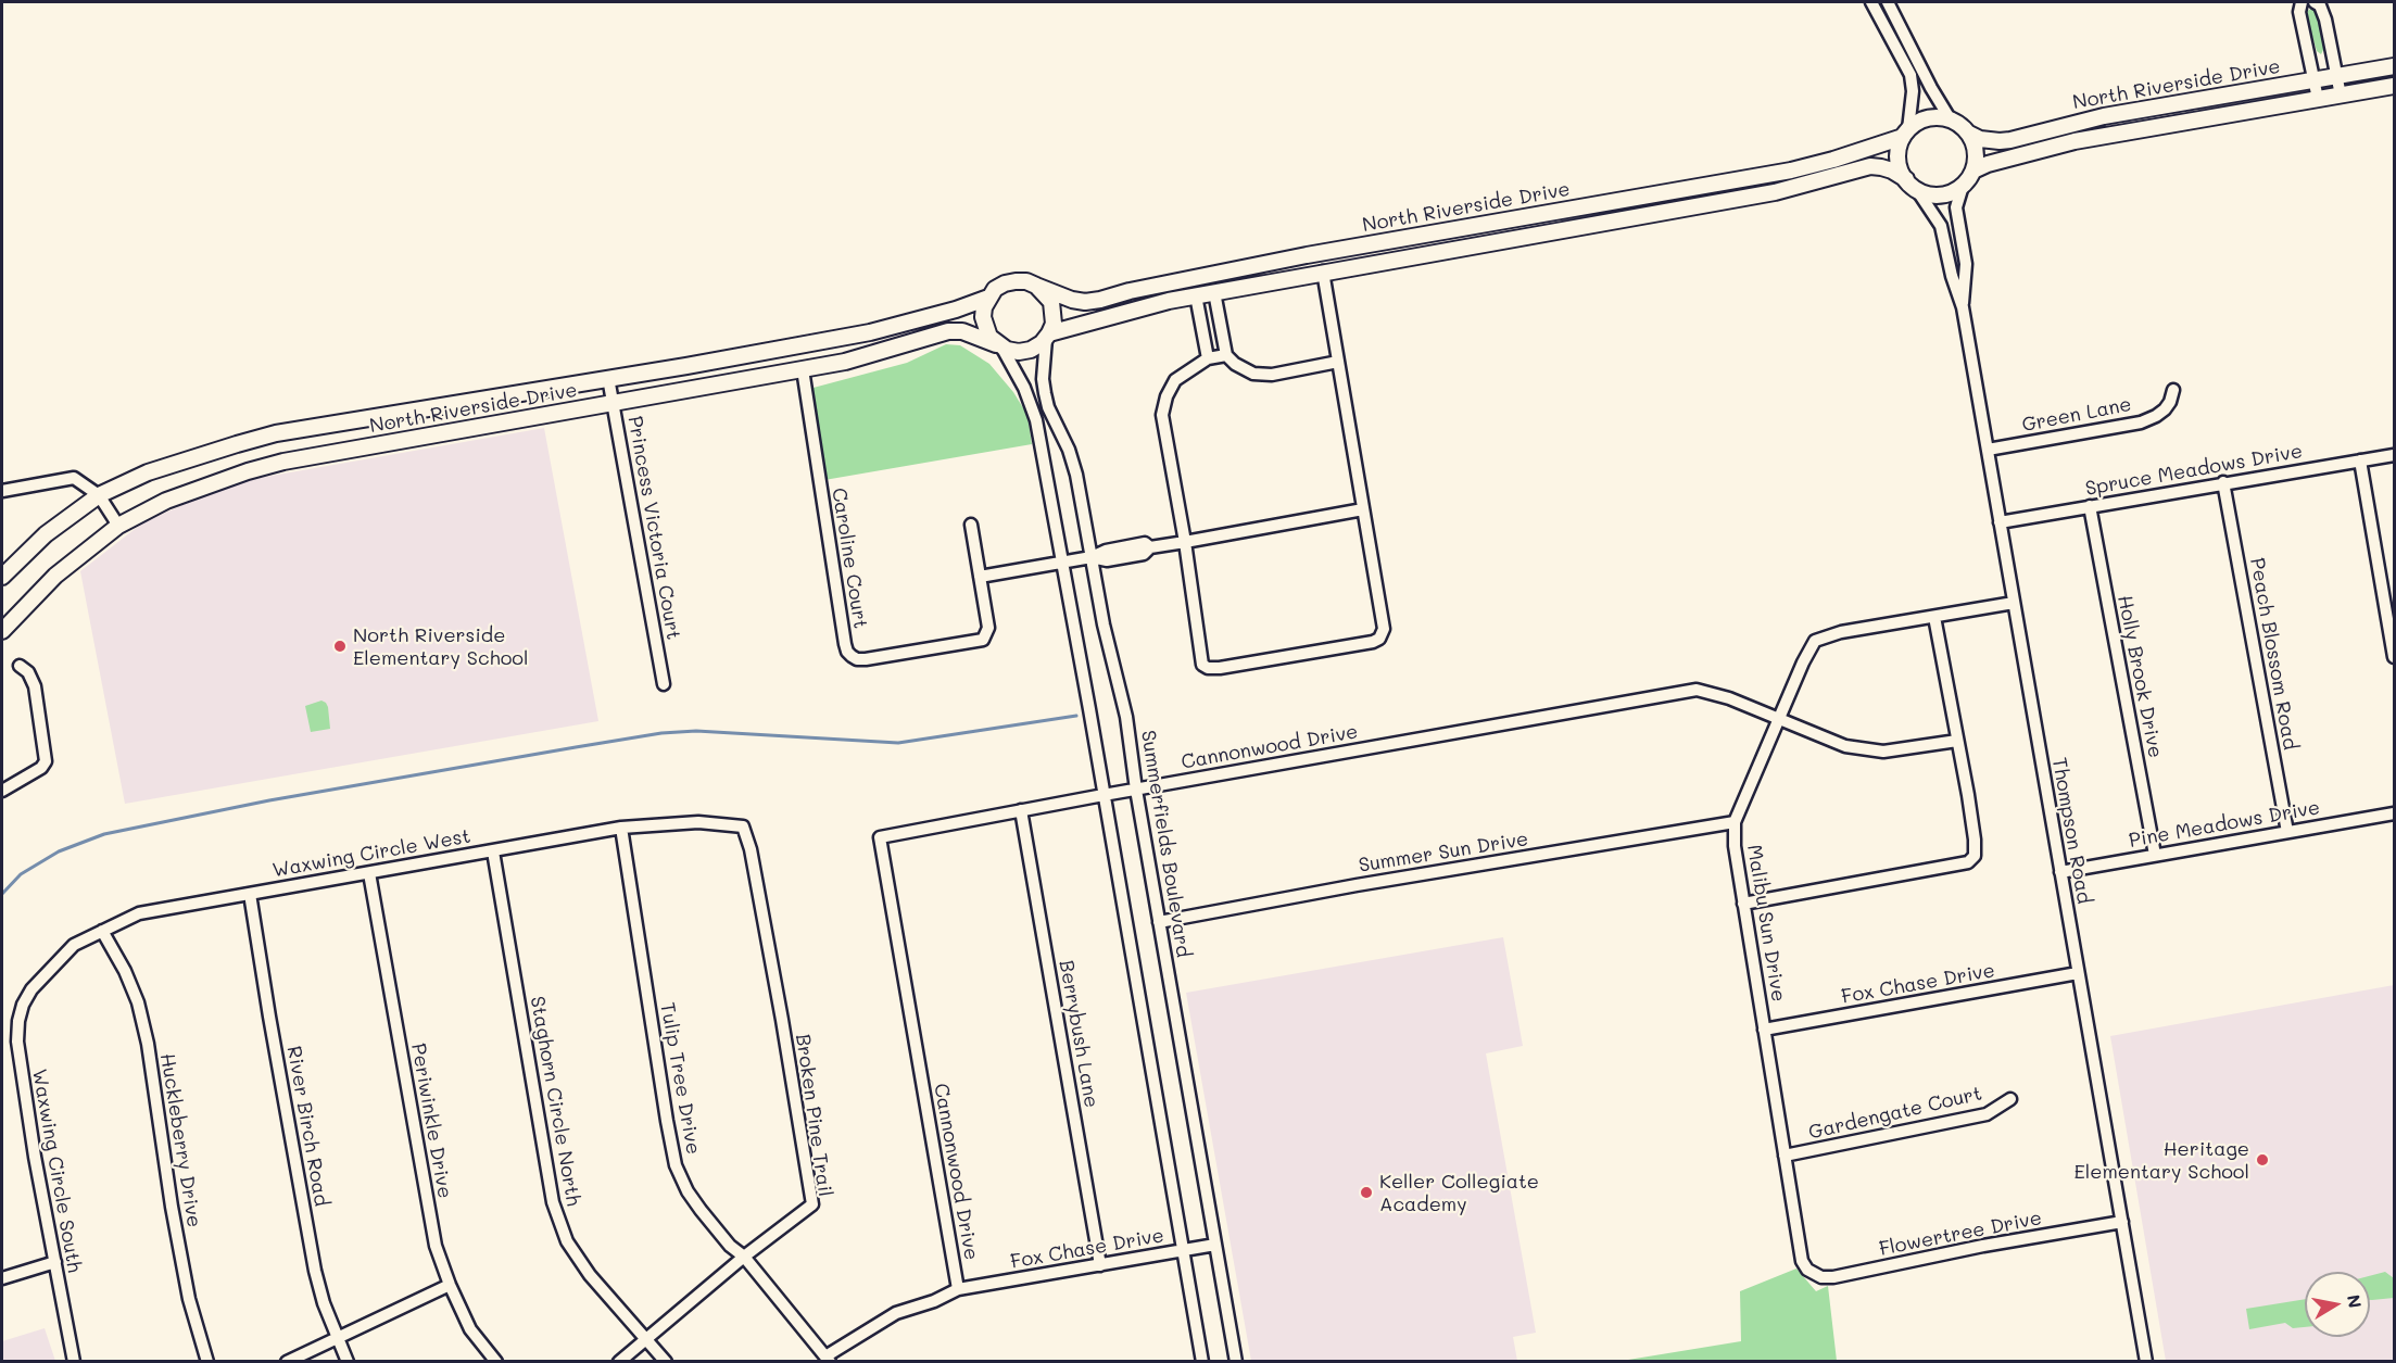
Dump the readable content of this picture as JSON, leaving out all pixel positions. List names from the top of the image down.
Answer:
{
  "streets": {
    "main road": ["North Riverside Drive"],
    "street": [
      "Green Lane",
      "Spruce Meadows Drive",
      "Princess Victoria Court",
      "Caroline Court",
      "Peach Blossom Road",
      "Holly Brook Drive",
      "Cannonwood Drive",
      "Pine Meadows Drive",
      "Thompson Road",
      "Summerfields Boulevard",
      "Summer Sun Drive",
      "Waxwing Circle West",
      "Malibu Sun Drive",
      "Fox Chase Drive",
      "Berrybush Lane",
      "Tulip Tree Drive",
      "Staghorn Circle North",
      "Gardengate Court",
      "Broken Pine Trail",
      "Periwinkle Drive",
      "River Birch Road",
      "Huckleberry Drive",
      "Waxwing Circle South",
      "Flowertree Drive"
    ]
  },
  "crossings": [
    ["North Riverside Drive", "Princess Victoria Court"],
    ["North Riverside Drive", "Caroline Court"],
    ["North Riverside Drive", "Thompson Road"],
    ["North Riverside Drive", "Summerfields Boulevard"],
    ["Green Lane", "Thompson Road"],
    ["Spruce Meadows Drive", "Peach Blossom Road"],
    ["Spruce Meadows Drive", "Holly Brook Drive"],
    ["Spruce Meadows Drive", "Thompson Road"],
    ["Peach Blossom Road", "Pine Meadows Drive"],
    ["Holly Brook Drive", "Pine Meadows Drive"],
    ["Cannonwood Drive", "Summerfields Boulevard"],
    ["Cannonwood Drive", "Malibu Sun Drive"],
    ["Cannonwood Drive", "Fox Chase Drive"],
    ["Cannonwood Drive", "Berrybush Lane"],
    ["Pine Meadows Drive", "Thompson Road"],
    ["Thompson Road", "Malibu Sun Drive"],
    ["Thompson Road", "Fox Chase Drive"],
    ["Thompson Road", "Flowertree Drive"],
    ["Summerfields Boulevard", "Summer Sun Drive"],
    ["Summerfields Boulevard", "Fox Chase Drive"],
    ["Summer Sun Drive", "Malibu Sun Drive"],
    ["Waxwing Circle West", "Tulip Tree Drive"],
    ["Waxwing Circle West", "Staghorn Circle North"],
    ["Waxwing Circle West", "Broken Pine Trail"],
    ["Waxwing Circle West", "Periwinkle Drive"],
    ["Waxwing Circle West", "River Birch Road"],
    ["Waxwing Circle West", "Huckleberry Drive"],
    ["Waxwing Circle West", "Waxwing Circle South"],
    ["Malibu Sun Drive", "Fox Chase Drive"],
    ["Malibu Sun Drive", "Gardengate Court"],
    ["Malibu Sun Drive", "Flowertree Drive"],
    ["Fox Chase Drive", "Berrybush Lane"],
    ["Fox Chase Drive", "Tulip Tree Drive"],
    ["Tulip Tree Drive", "Broken Pine Trail"],
    ["Staghorn Circle North", "Broken Pine Trail"]
  ],
  "places": ["North Riverside Elementary School", "Heritage Elementary School", "Keller Collegiate Academy"],
  "north": "right"
}
